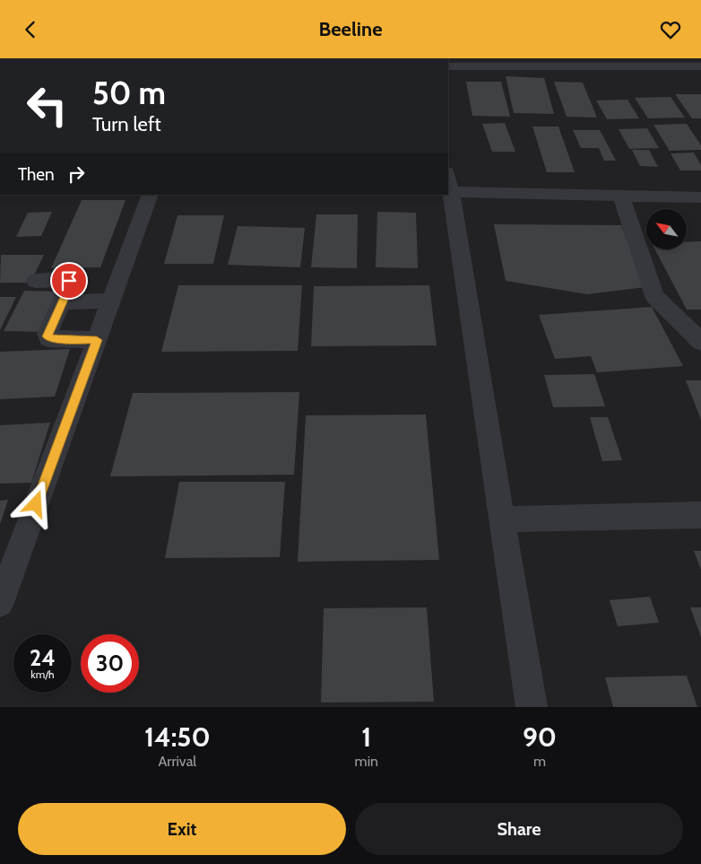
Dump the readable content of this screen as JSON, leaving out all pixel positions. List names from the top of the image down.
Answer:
{
  "north": "top left",
  "page": {
    "header": "Beeline",
    "turn": ["50 m", "Turn left"],
    "then": "Then",
    "speed": "24 km/h",
    "limit": "30",
    "eta": [
      "14:50",
      "Arrival",
      "1",
      "min",
      "90",
      "m"
    ],
    "buttons": ["Exit", "Share"]
  }
}
